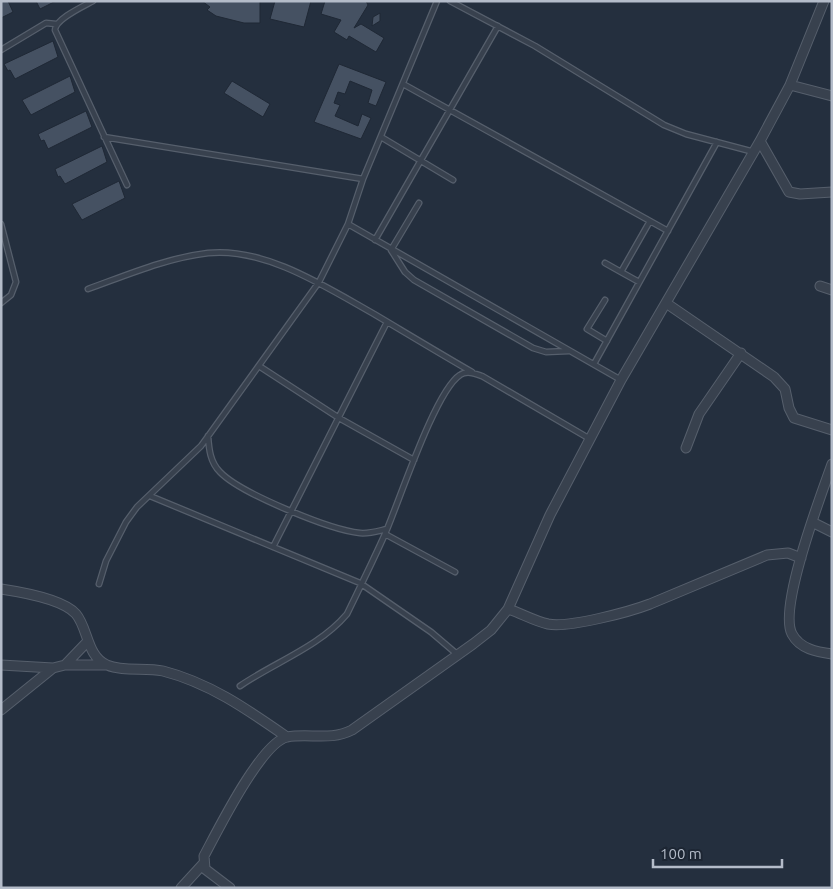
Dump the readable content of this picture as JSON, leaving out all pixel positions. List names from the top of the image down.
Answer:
{
  "scale_bar": "100 m"
}
